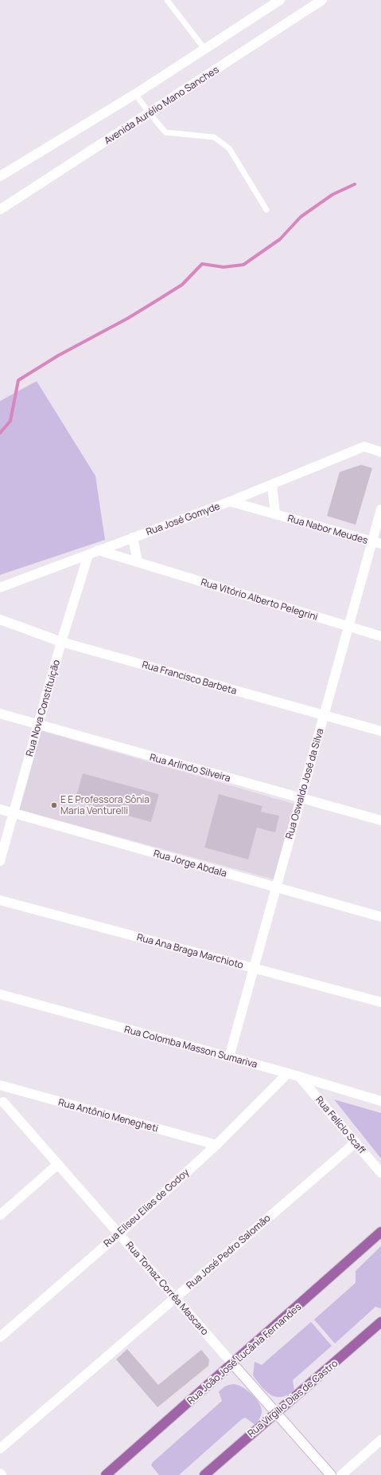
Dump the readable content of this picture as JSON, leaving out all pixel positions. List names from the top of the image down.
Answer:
{
  "streets": {
    "main road": ["Rua João José Lucânia Fernandes", "Rua Virgílio Dias de Castro"],
    "street": [
      "Avenida Aurélio Mano Sanches",
      "Rua José Gomyde",
      "Rua Nabor Meudes",
      "Rua Vitório Alberto Pelegrini",
      "Rua Francisco Barbeta",
      "Rua Nova Constituição",
      "Rua Arlindo Silveira",
      "Rua Oswaldo José da Silva",
      "Rua Jorge Abdala",
      "Rua Ana Braga Marchioto",
      "Rua Colomba Masson Sumariva",
      "Rua Antônio Menegheti",
      "Rua Felício Scaff",
      "Rua Eliseu Elias de Godoy",
      "Rua José Pedro Salomão",
      "Rua Tomaz Corrêa Mascaro"
    ]
  },
  "crossings": [
    ["Rua José Gomyde", "Rua Nabor Meudes"],
    ["Rua José Gomyde", "Rua Vitório Alberto Pelegrini"],
    ["Rua José Gomyde", "Rua Nova Constituição"],
    ["Rua Nabor Meudes", "Rua Oswaldo José da Silva"],
    ["Rua Vitório Alberto Pelegrini", "Rua Oswaldo José da Silva"],
    ["Rua Francisco Barbeta", "Rua Nova Constituição"],
    ["Rua Francisco Barbeta", "Rua Oswaldo José da Silva"],
    ["Rua Nova Constituição", "Rua Arlindo Silveira"],
    ["Rua Nova Constituição", "Rua Jorge Abdala"],
    ["Rua Arlindo Silveira", "Rua Oswaldo José da Silva"],
    ["Rua Oswaldo José da Silva", "Rua Jorge Abdala"],
    ["Rua Oswaldo José da Silva", "Rua Ana Braga Marchioto"],
    ["Rua Oswaldo José da Silva", "Rua Colomba Masson Sumariva"],
    ["Rua Colomba Masson Sumariva", "Rua Felício Scaff"],
    ["Rua Colomba Masson Sumariva", "Rua Eliseu Elias de Godoy"],
    ["Rua Antônio Menegheti", "Rua Eliseu Elias de Godoy"],
    ["Rua Felício Scaff", "Rua José Pedro Salomão"],
    ["Rua Eliseu Elias de Godoy", "Rua Tomaz Corrêa Mascaro"],
    ["Rua José Pedro Salomão", "Rua Tomaz Corrêa Mascaro"],
    ["Rua Tomaz Corrêa Mascaro", "Rua João José Lucânia Fernandes"],
    ["Rua Tomaz Corrêa Mascaro", "Rua Virgílio Dias de Castro"]
  ],
  "places": ["E E Professora Sônia Maria Venturelli"]
}
